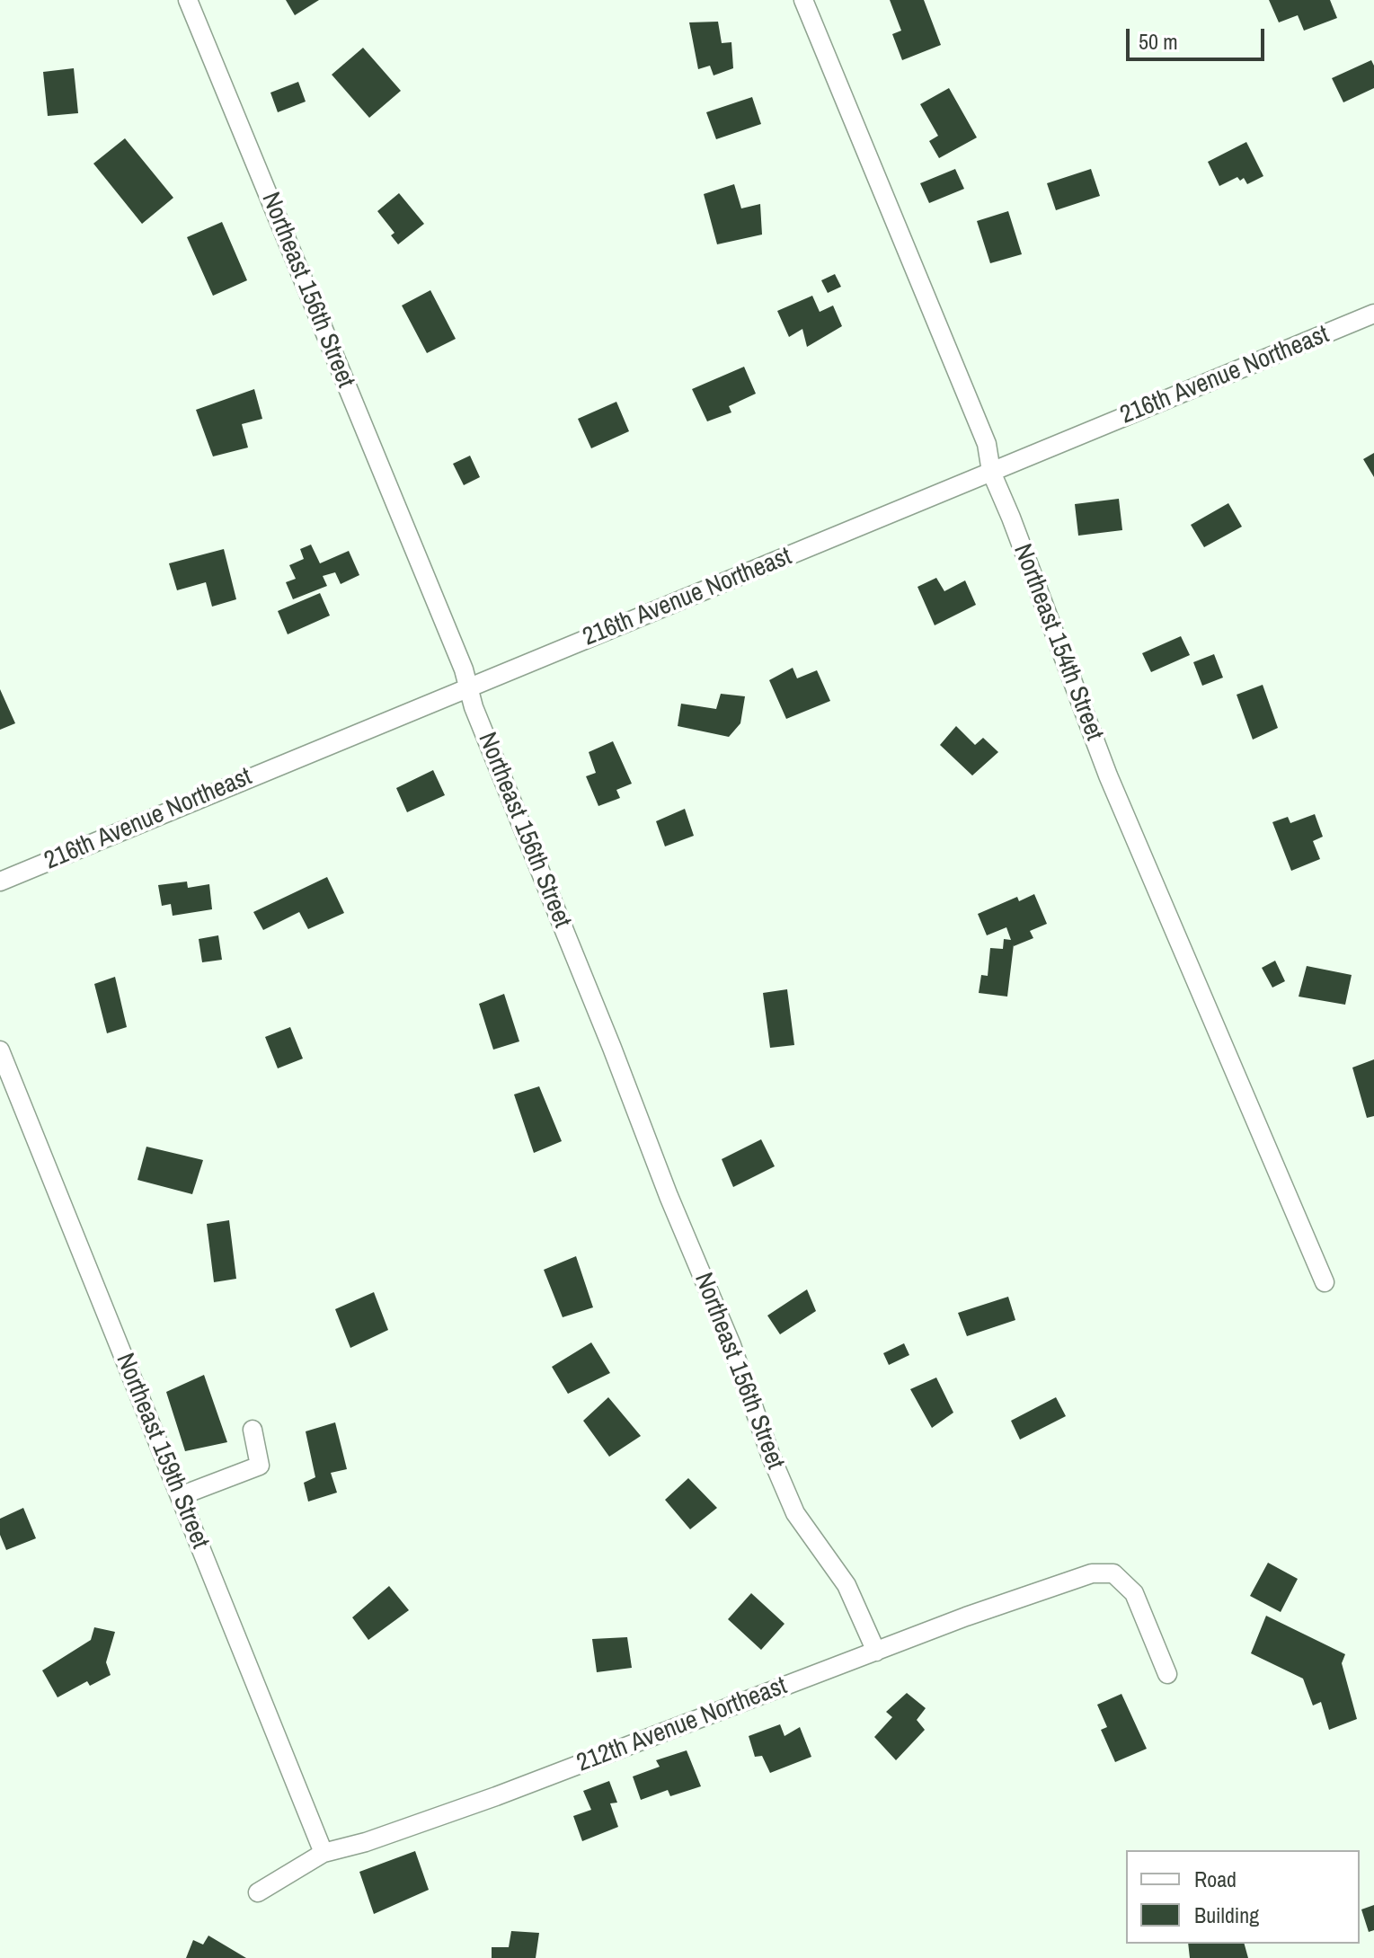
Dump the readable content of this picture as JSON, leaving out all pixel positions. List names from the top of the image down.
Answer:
{
  "streets": {
    "street": [
      "Northeast 156th Street",
      "216th Avenue Northeast",
      "Northeast 154th Street",
      "Northeast 159th Street",
      "212th Avenue Northeast"
    ]
  },
  "crossings": [
    ["Northeast 156th Street", "216th Avenue Northeast"],
    ["Northeast 156th Street", "212th Avenue Northeast"],
    ["216th Avenue Northeast", "Northeast 154th Street"],
    ["Northeast 159th Street", "212th Avenue Northeast"]
  ],
  "legend": ["Road", "Building"],
  "scale_bar": "50 m"
}
